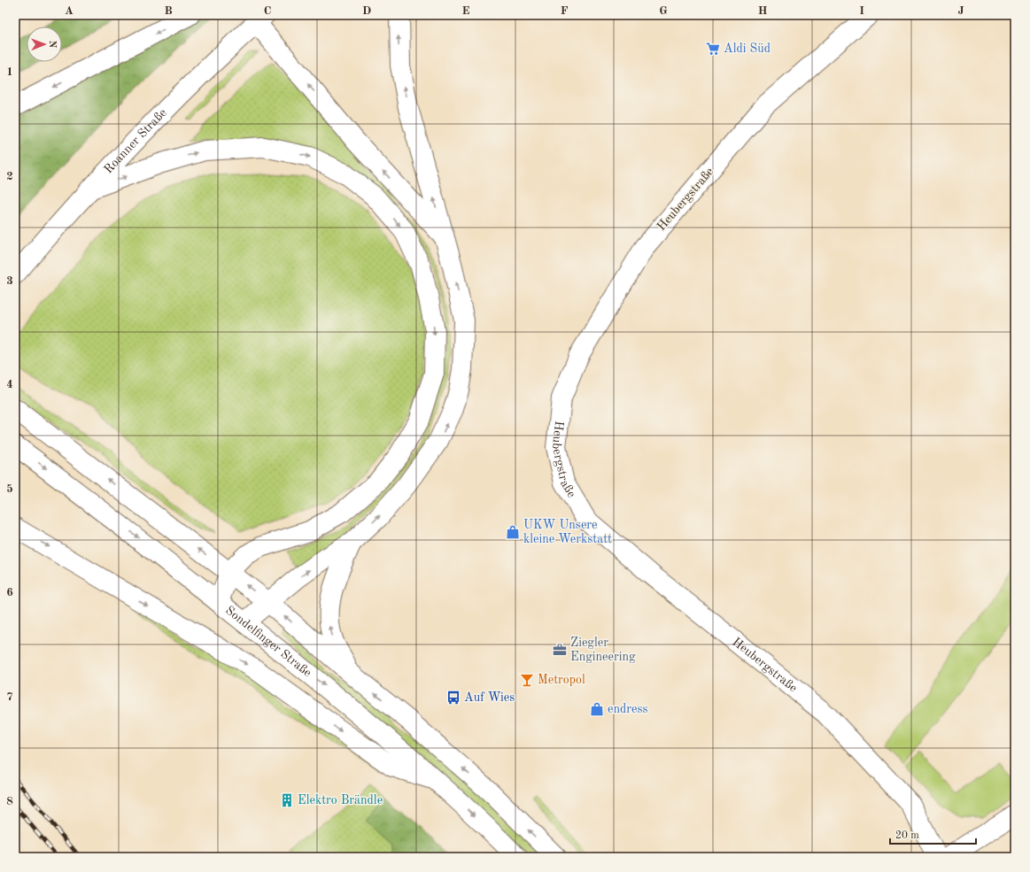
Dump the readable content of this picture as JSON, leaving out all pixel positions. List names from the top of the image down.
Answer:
{
  "streets": {
    "main road": ["Roanner Straße", "Heubergstraße", "Sondelfinger Straße"]
  },
  "places": {
    "supermarket": ["Aldi Süd"],
    "shop": ["UKW Unsere kleine Werkstatt", "endress"],
    "office": ["Ziegler Engineering"],
    "bar": ["Metropol"],
    "bus stop": ["Auf Wies"],
    "building": ["Elektro Brändle"]
  },
  "scale_bar": "20 m",
  "north": "right",
  "grid": {
    "columns": [
      "A",
      "B",
      "C",
      "D",
      "E",
      "F",
      "G",
      "H",
      "I",
      "J"
    ],
    "rows": [
      "1",
      "2",
      "3",
      "4",
      "5",
      "6",
      "7",
      "8"
    ]
  }
}
